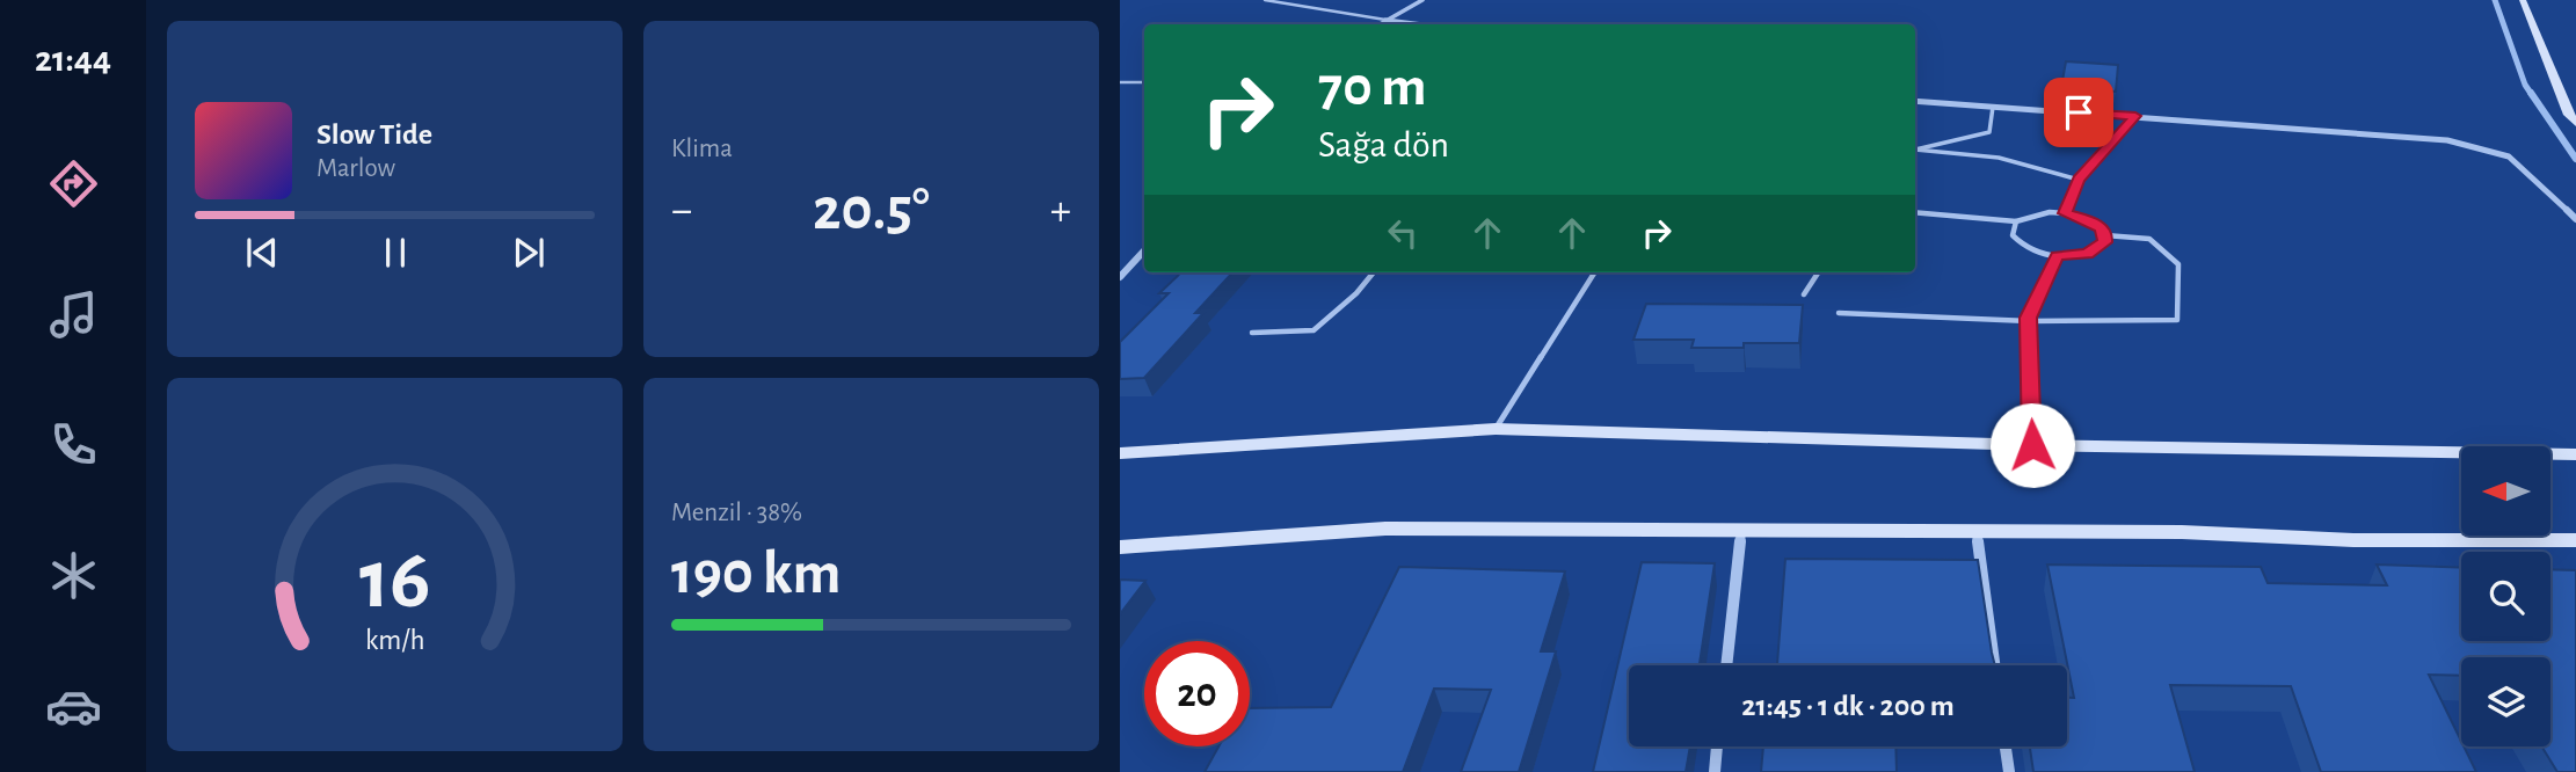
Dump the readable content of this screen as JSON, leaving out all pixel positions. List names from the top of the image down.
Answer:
{
  "north": "left",
  "page": {
    "tabs": "21:44",
    "tile": [
      "Klima",
      ["Menzil · 38%", "190 km"]
    ],
    "turn": ["70 m", "Sağa dön"],
    "song": ["Slow Tide", "Marlow"],
    "heat": ["−", "20.5°", "+"],
    "limit": "20",
    "trip": "21:45 · 1 dk · 200 m",
    "gauge": ["16", "km/h"]
  }
}
